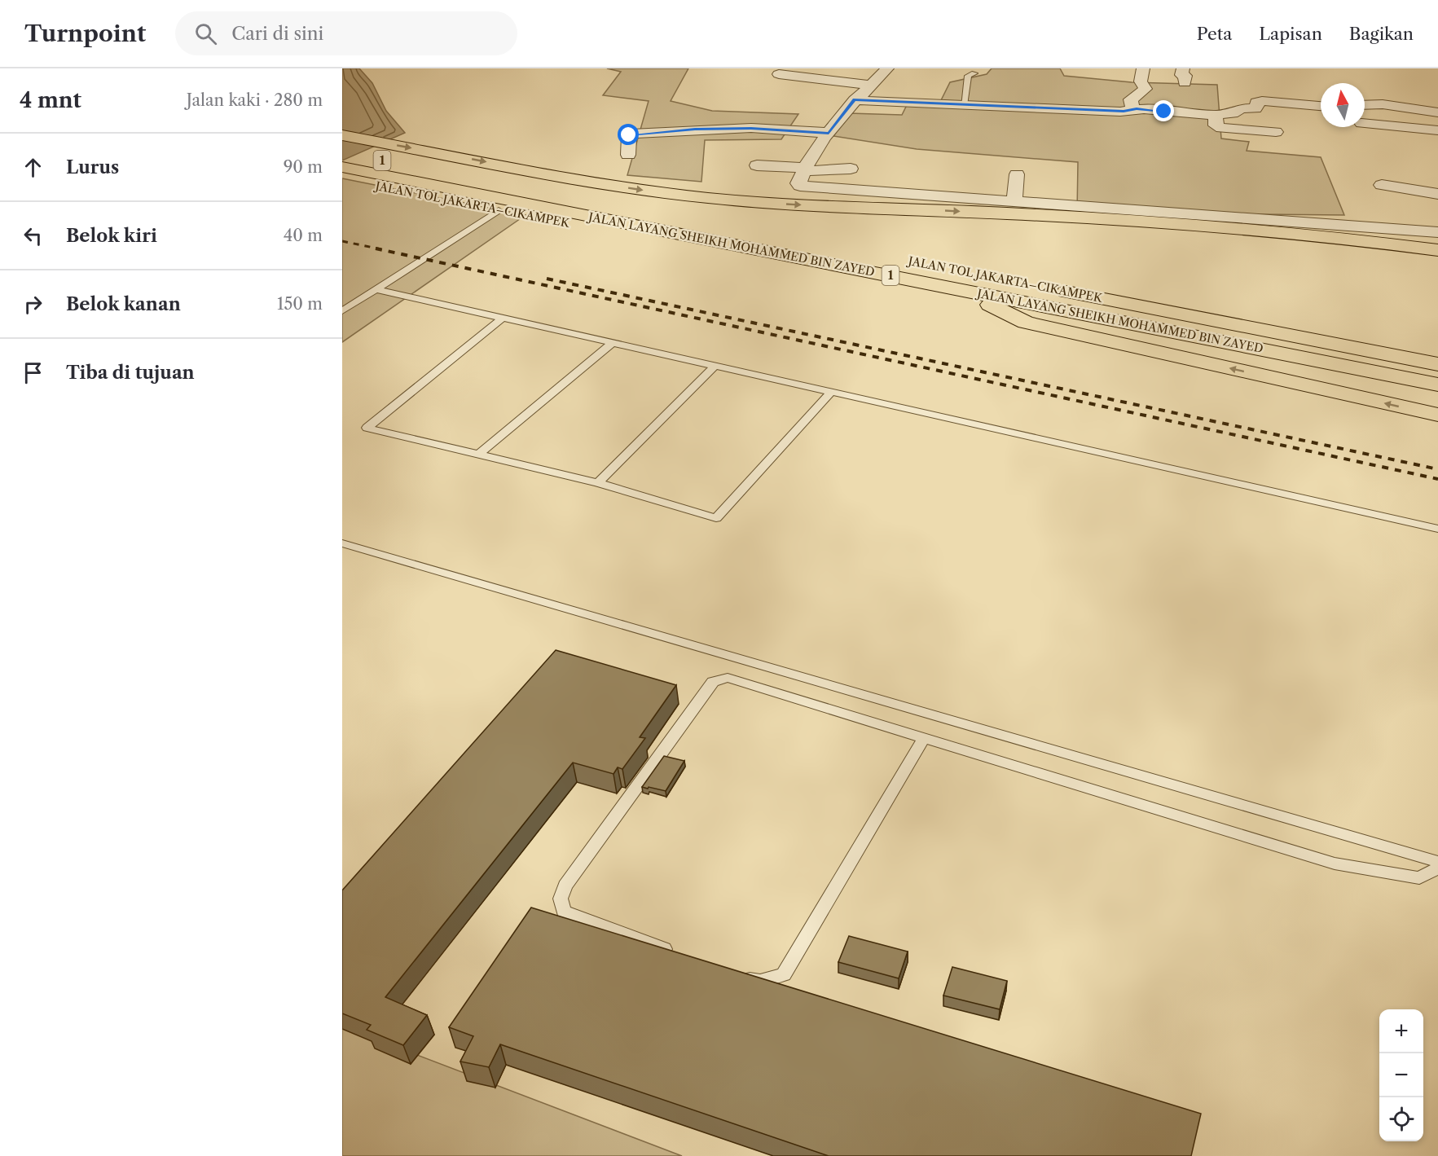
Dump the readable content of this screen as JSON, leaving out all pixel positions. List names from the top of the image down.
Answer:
{
  "streets": {
    "highway": ["1", "JALAN TOL JAKARTA–CIKAMPEK", "JALAN LAYANG SHEIKH MOHAMMED BIN ZAYED"]
  },
  "north": "top",
  "page": {
    "header": "Turnpoint",
    "search": "Cari di sini",
    "nav": ["Peta", "Lapisan", "Bagikan"],
    "heading": ["4 mnt", "Jalan kaki · 280 m"],
    "list": [
      ["Lurus", "90 m"],
      ["Belok kiri", "40 m"],
      ["Belok kanan", "150 m"],
      "Tiba di tujuan"
    ],
    "map_buttons": ["+", "−"]
  }
}
